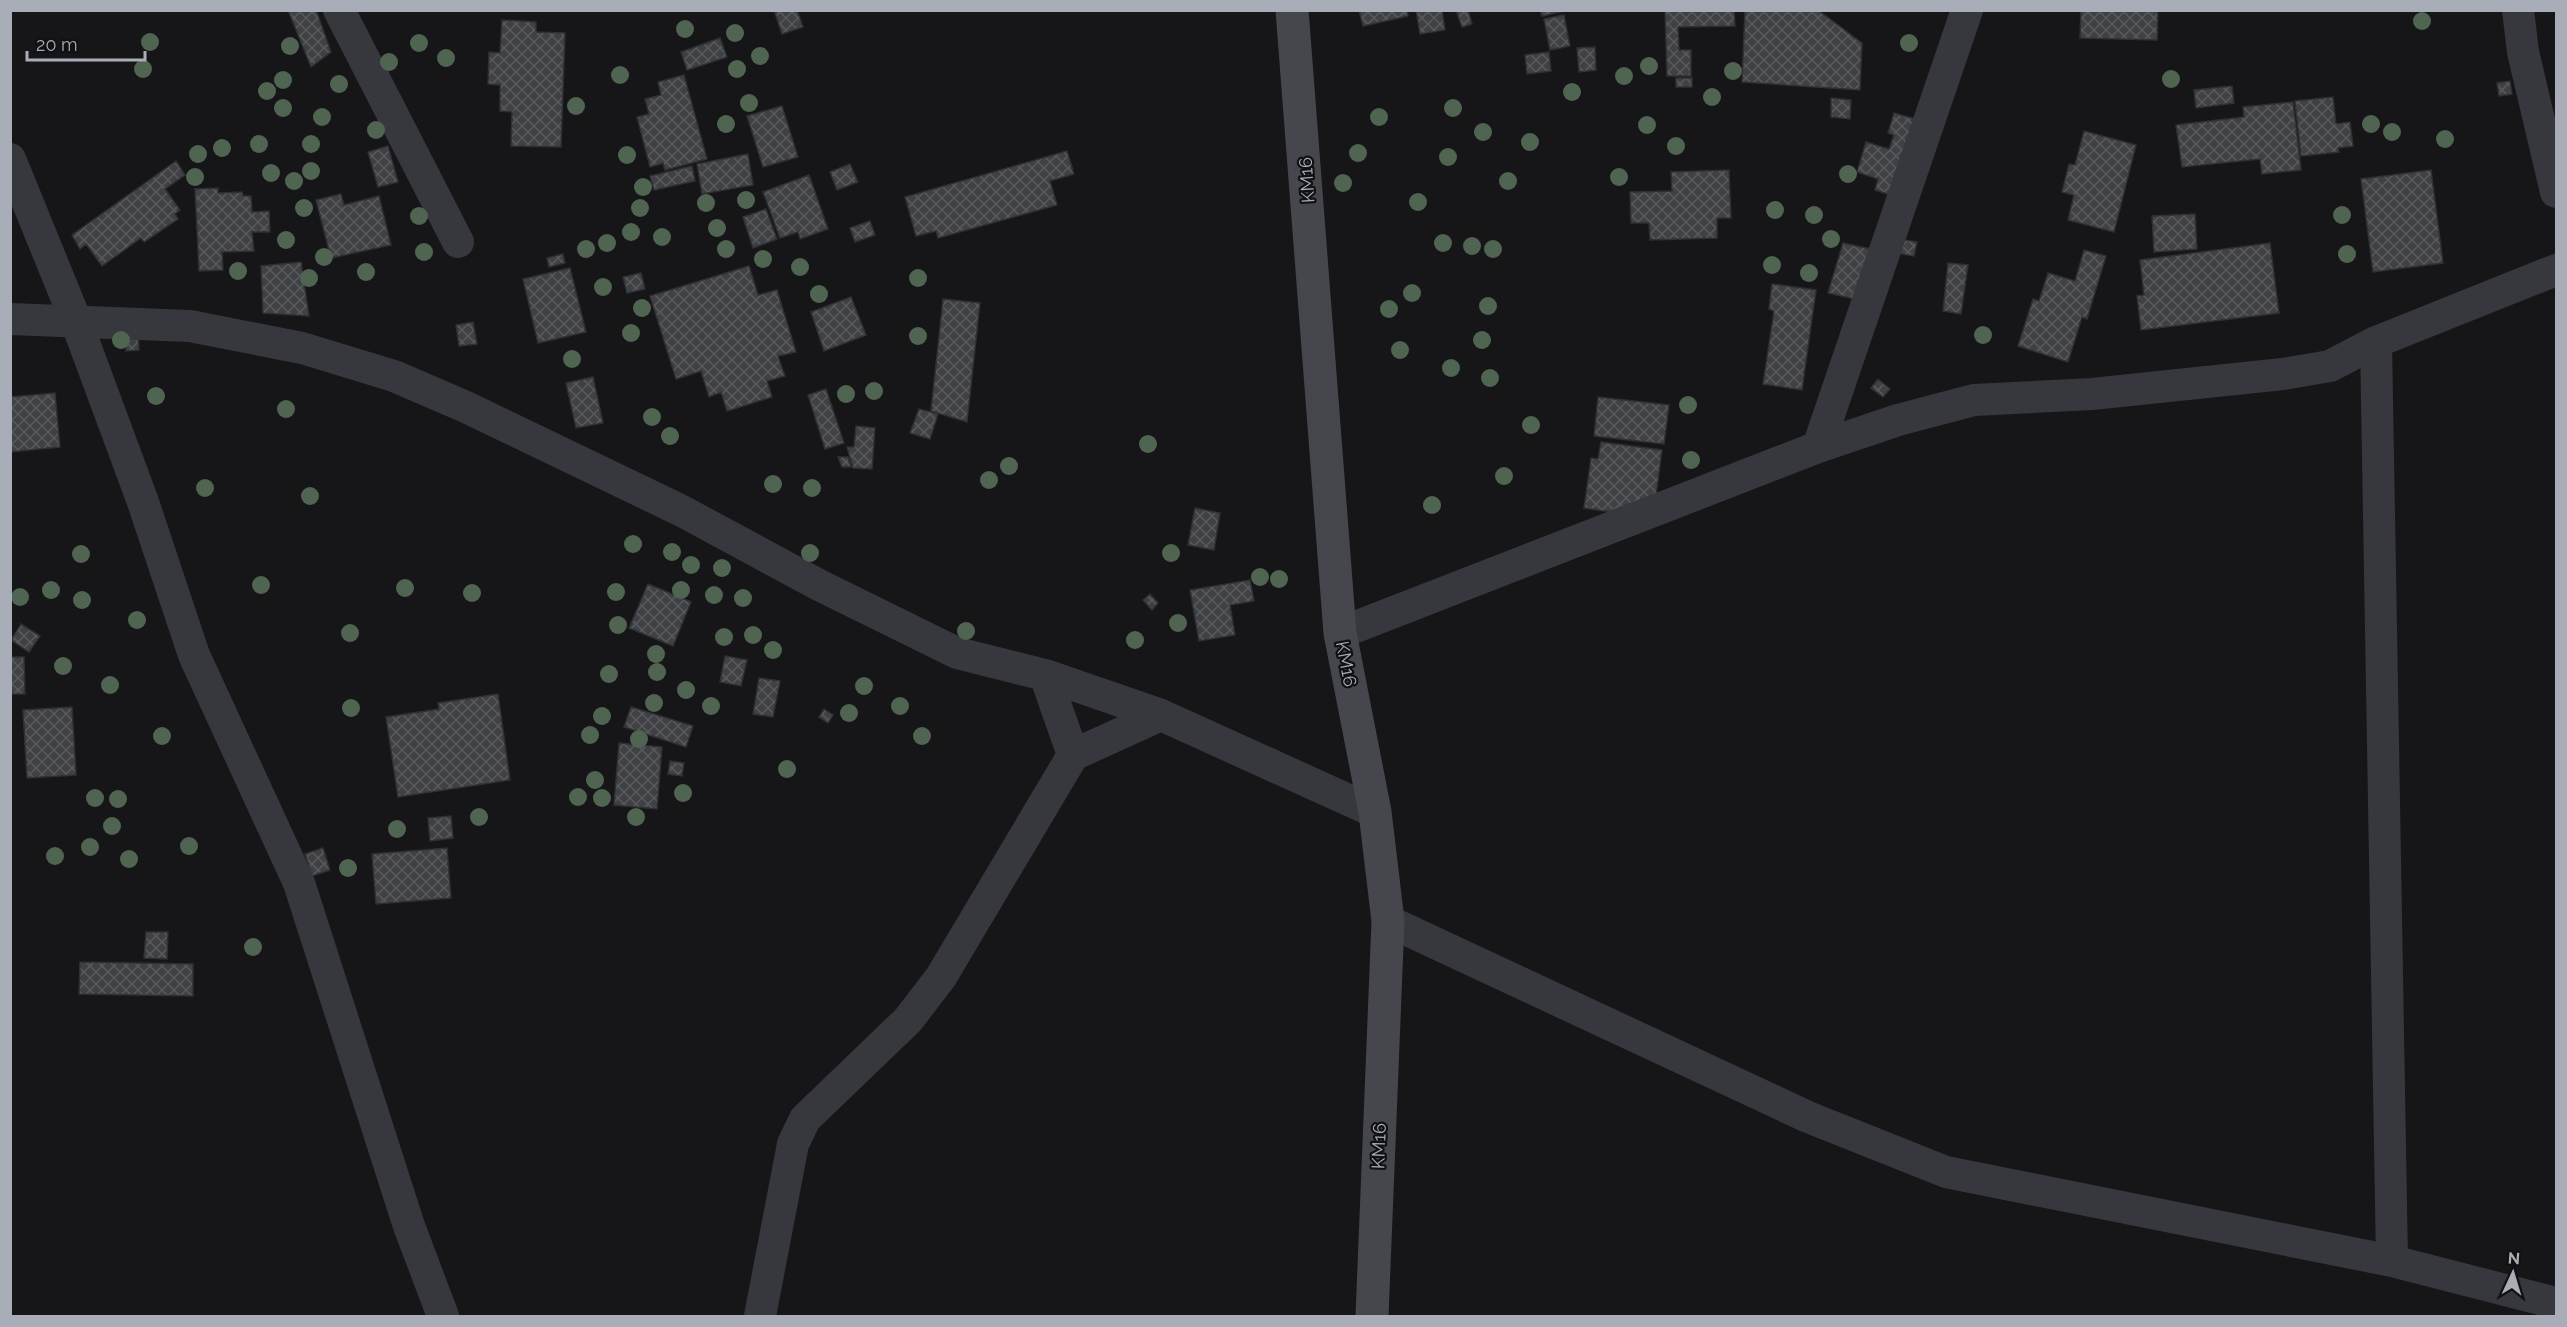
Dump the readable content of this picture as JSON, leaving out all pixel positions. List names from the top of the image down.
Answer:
{
  "streets": {
    "street": ["KM16"]
  },
  "scale_bar": "20 m",
  "north": "top"
}
